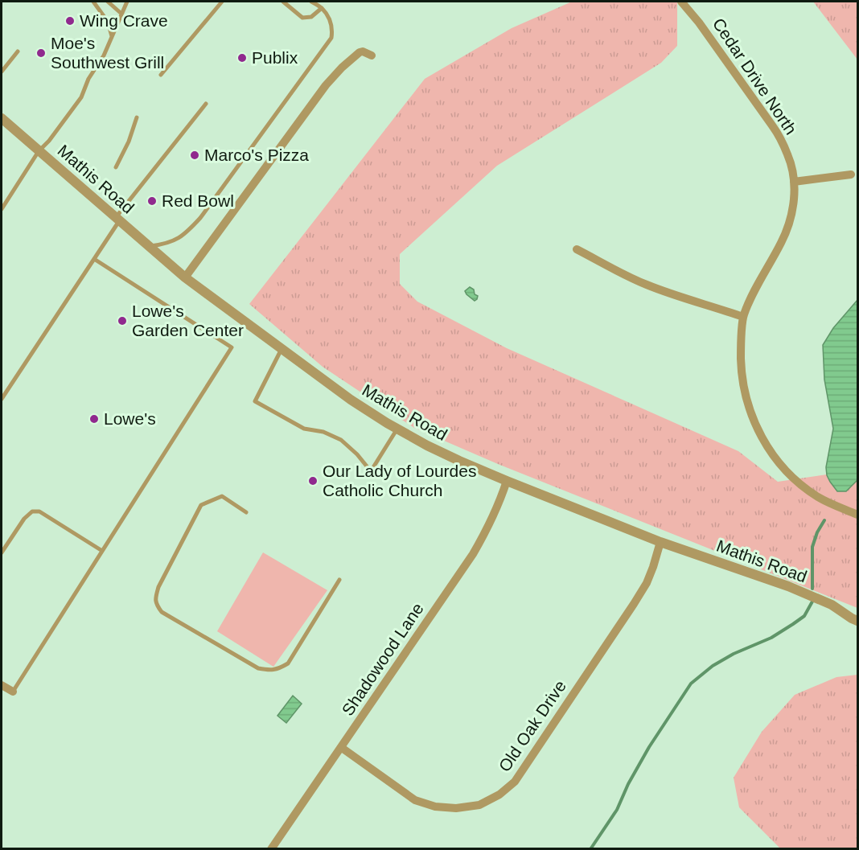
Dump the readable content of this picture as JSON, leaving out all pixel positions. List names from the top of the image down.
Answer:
{
  "streets": {
    "street": [
      "Cedar Drive North",
      "Mathis Road",
      "Shadowood Lane",
      "Old Oak Drive"
    ]
  },
  "crossings": [
    ["Mathis Road", "Shadowood Lane"],
    ["Mathis Road", "Old Oak Drive"],
    ["Shadowood Lane", "Old Oak Drive"]
  ],
  "places": [
    "Wing Crave",
    "Moe's Southwest Grill",
    "Publix",
    "Marco's Pizza",
    "Red Bowl",
    "Lowe's Garden Center",
    "Lowe's",
    "Our Lady of Lourdes Catholic Church"
  ]
}
